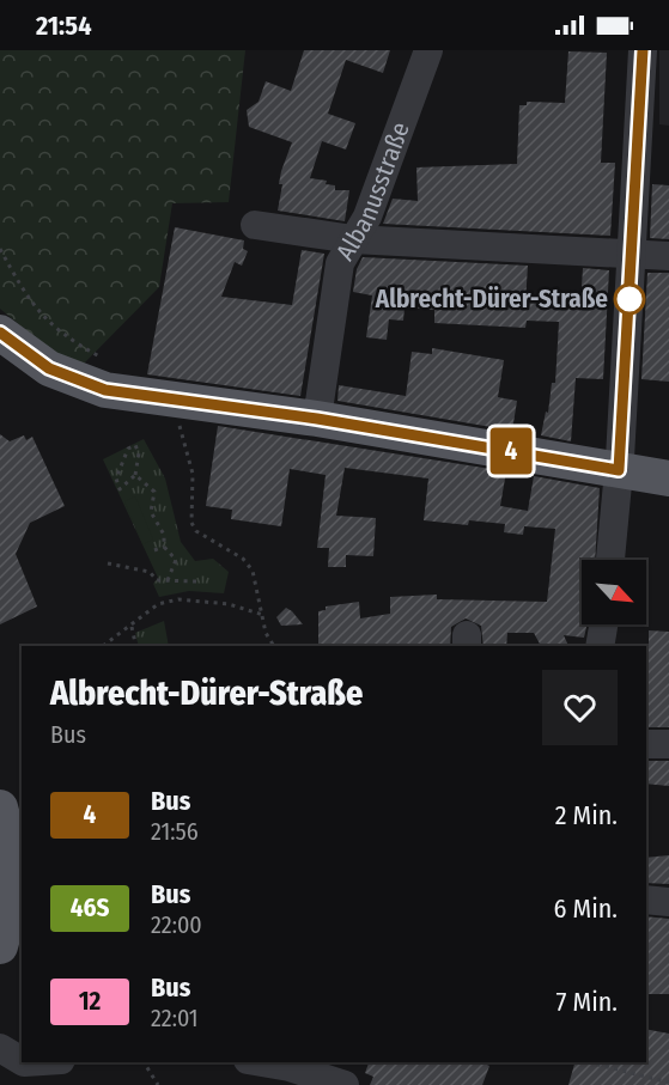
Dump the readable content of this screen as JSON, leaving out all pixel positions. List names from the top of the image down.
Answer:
{
  "streets": {
    "street": ["Albanusstraße"]
  },
  "places": ["Albrecht-Dürer-Straße"],
  "lines": ["bus line 4"],
  "north": "bottom right",
  "page": {
    "status": "21:54",
    "on_map": "4",
    "heading": ["Albrecht-Dürer-Straße", "Bus"],
    "list": [
      {
        "mark": "4",
        "name": "Bus",
        "note": "21:56",
        "value": "2 Min."
      },
      {
        "mark": "46S",
        "name": "Bus",
        "note": "22:00",
        "value": "6 Min."
      },
      {
        "mark": "12",
        "name": "Bus",
        "note": "22:01",
        "value": "7 Min."
      }
    ]
  }
}
